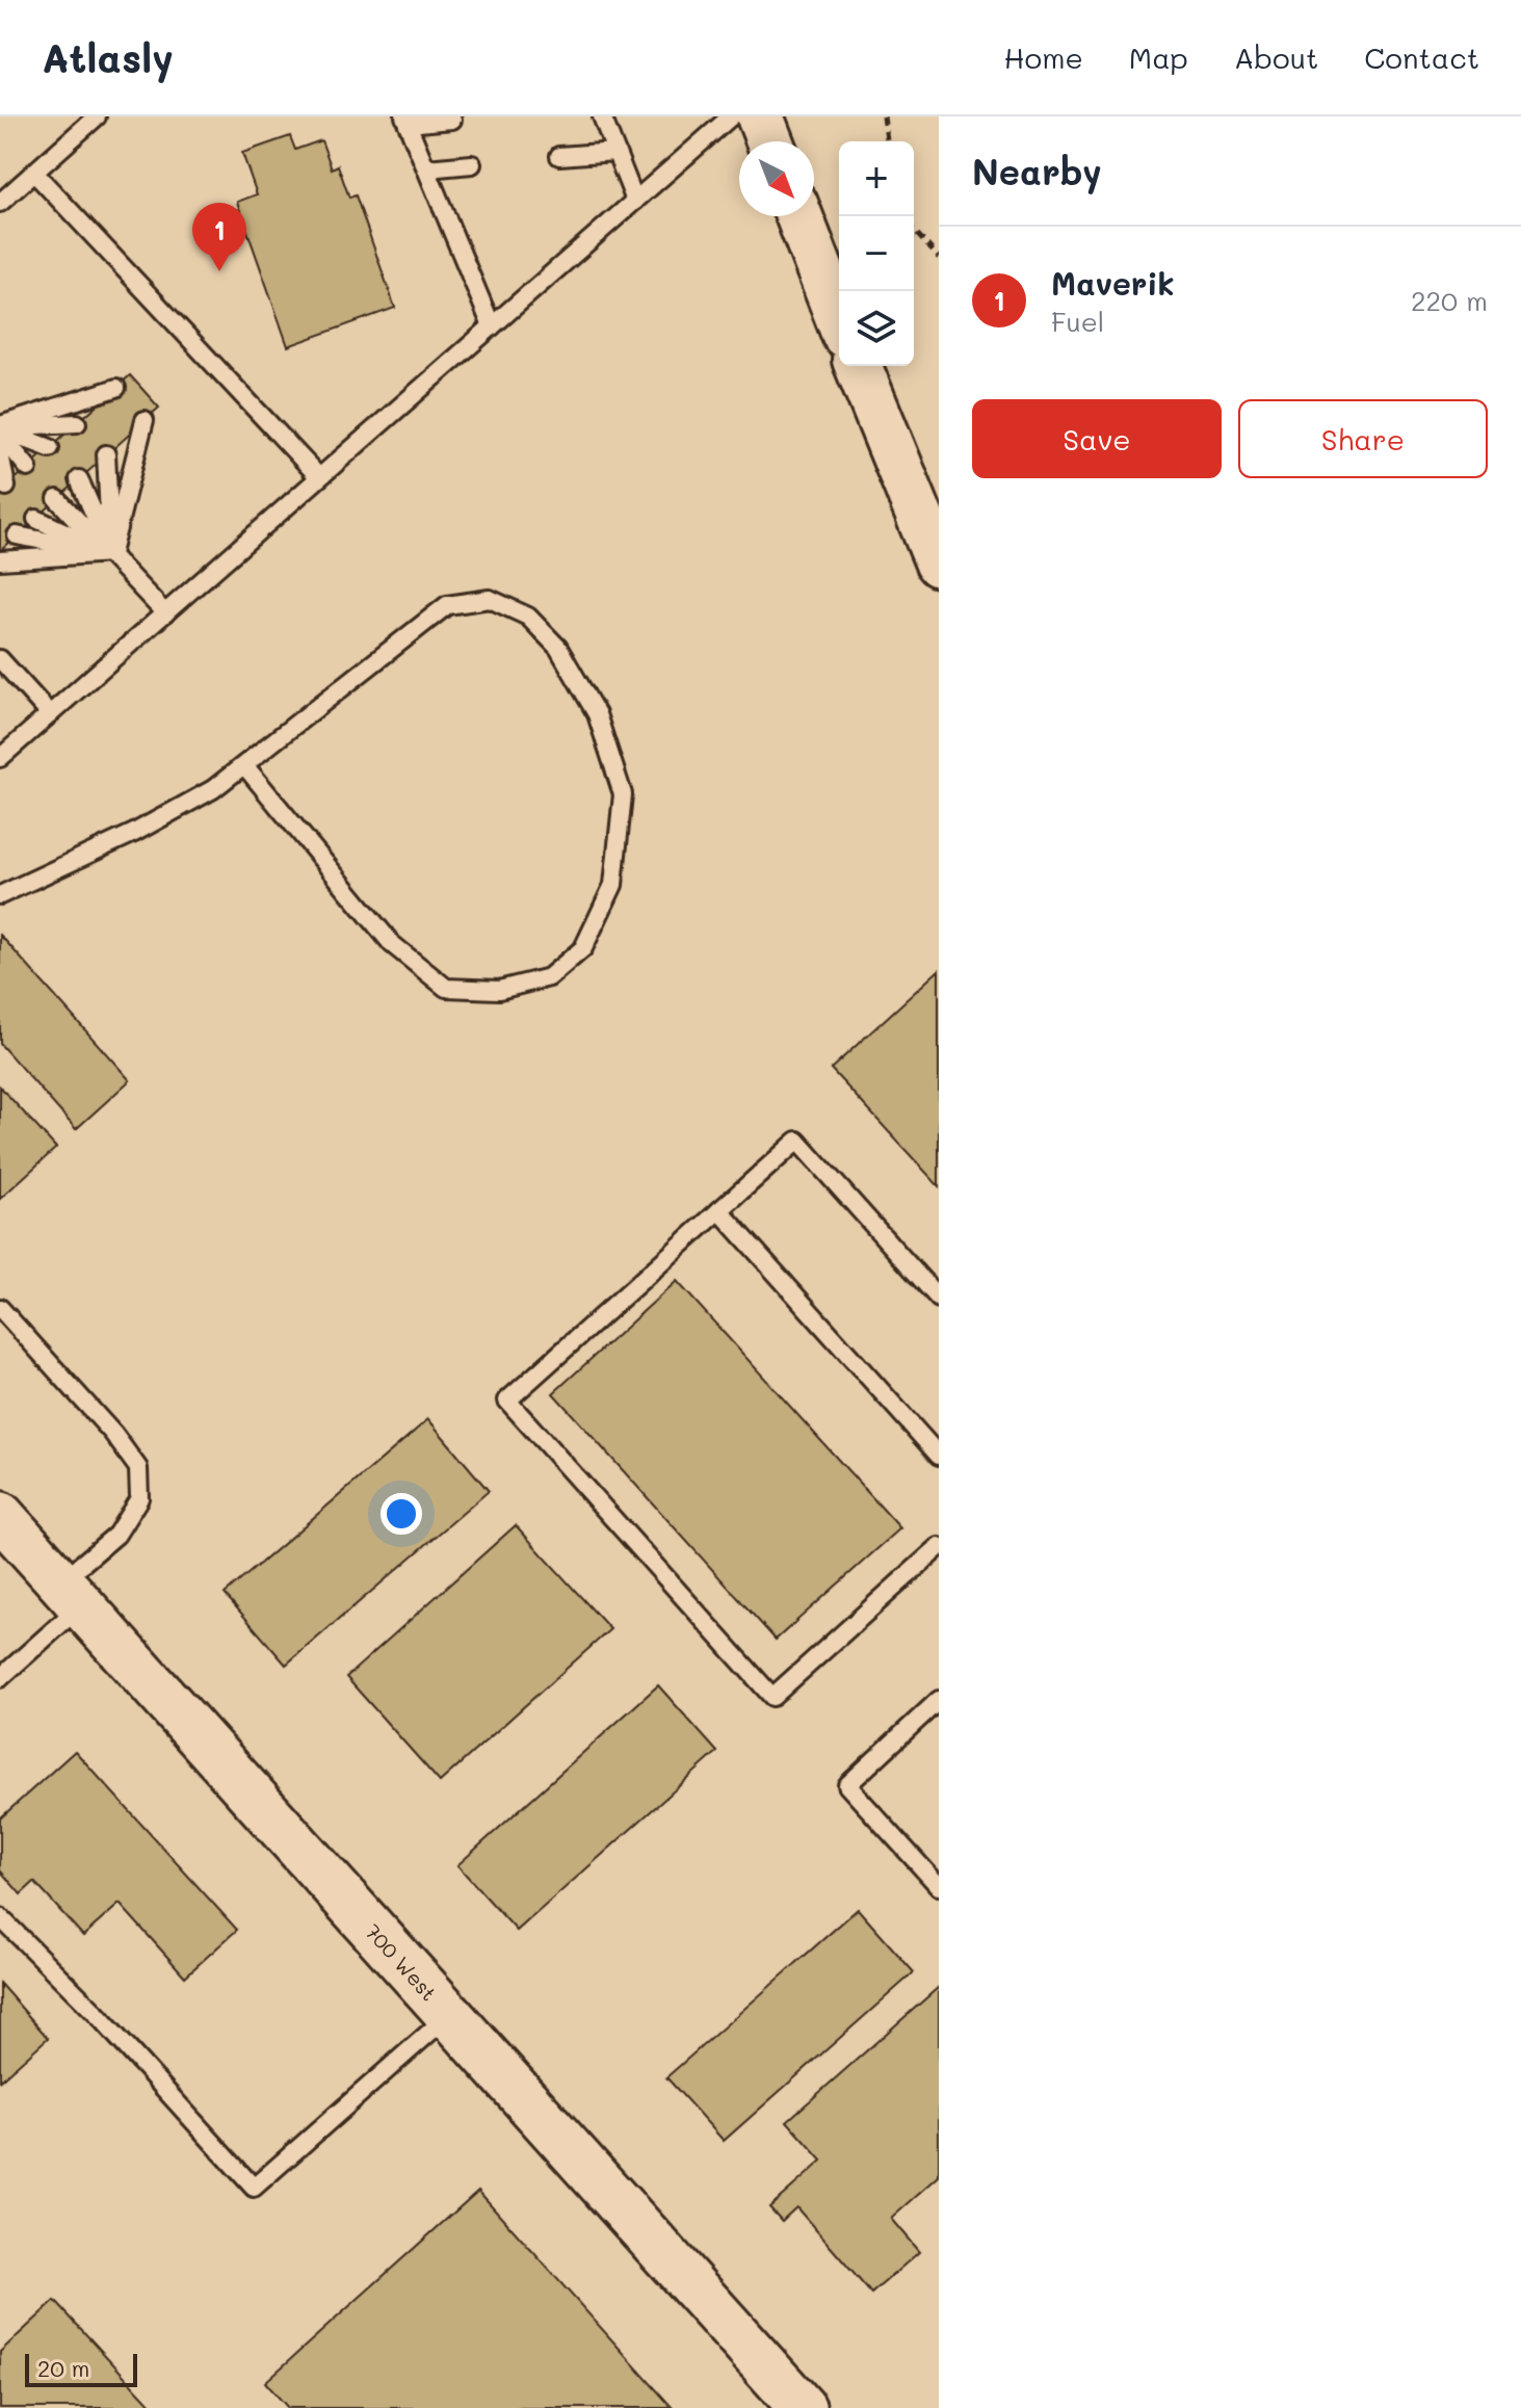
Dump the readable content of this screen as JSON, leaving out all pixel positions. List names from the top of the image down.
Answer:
{
  "streets": {
    "street": ["700 West"]
  },
  "scale_bar": "20 m",
  "north": "bottom right",
  "page": {
    "header": "Atlasly",
    "nav": [
      "Home",
      "Map",
      "About",
      "Contact"
    ],
    "heading": "Nearby",
    "map_buttons": ["+", "−"],
    "pins": "1",
    "list": [
      {
        "mark": "1",
        "name": "Maverik",
        "note": "Fuel",
        "value": "220 m"
      }
    ],
    "buttons": ["Save", "Share"],
    "scale": "20 m"
  }
}
